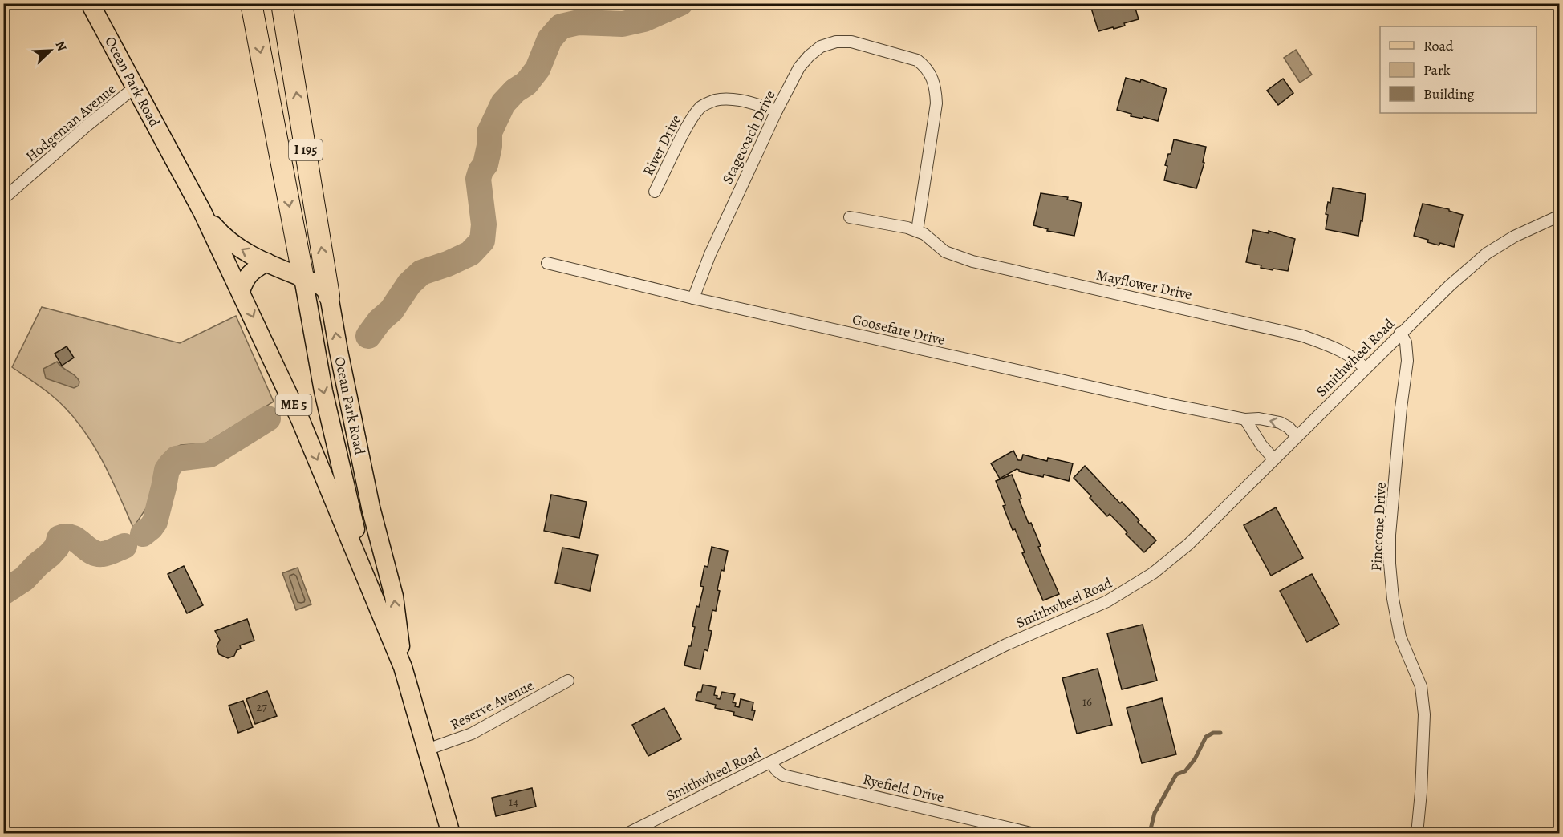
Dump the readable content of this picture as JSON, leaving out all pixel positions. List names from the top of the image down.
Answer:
{
  "streets": {
    "highway": ["I 195"],
    "main road": ["Ocean Park Road", "ME 5"],
    "street": [
      "Hodgeman Avenue",
      "Stagecoach Drive",
      "River Drive",
      "Mayflower Drive",
      "Goosefare Drive",
      "Smithwheel Road",
      "Pinecone Drive",
      "Reserve Avenue",
      "Ryefield Drive"
    ]
  },
  "crossings": [
    ["Ocean Park Road", "Hodgeman Avenue"],
    ["Ocean Park Road", "I 195"],
    ["Ocean Park Road", "Reserve Avenue"],
    ["Stagecoach Drive", "River Drive"],
    ["Stagecoach Drive", "Mayflower Drive"],
    ["Stagecoach Drive", "Goosefare Drive"],
    ["Mayflower Drive", "Smithwheel Road"],
    ["Goosefare Drive", "Smithwheel Road"],
    ["Smithwheel Road", "Pinecone Drive"],
    ["Smithwheel Road", "Ryefield Drive"]
  ],
  "house_numbers": ["16", "27", "14"],
  "legend": ["Road", "Park", "Building"],
  "north": "top right"
}
